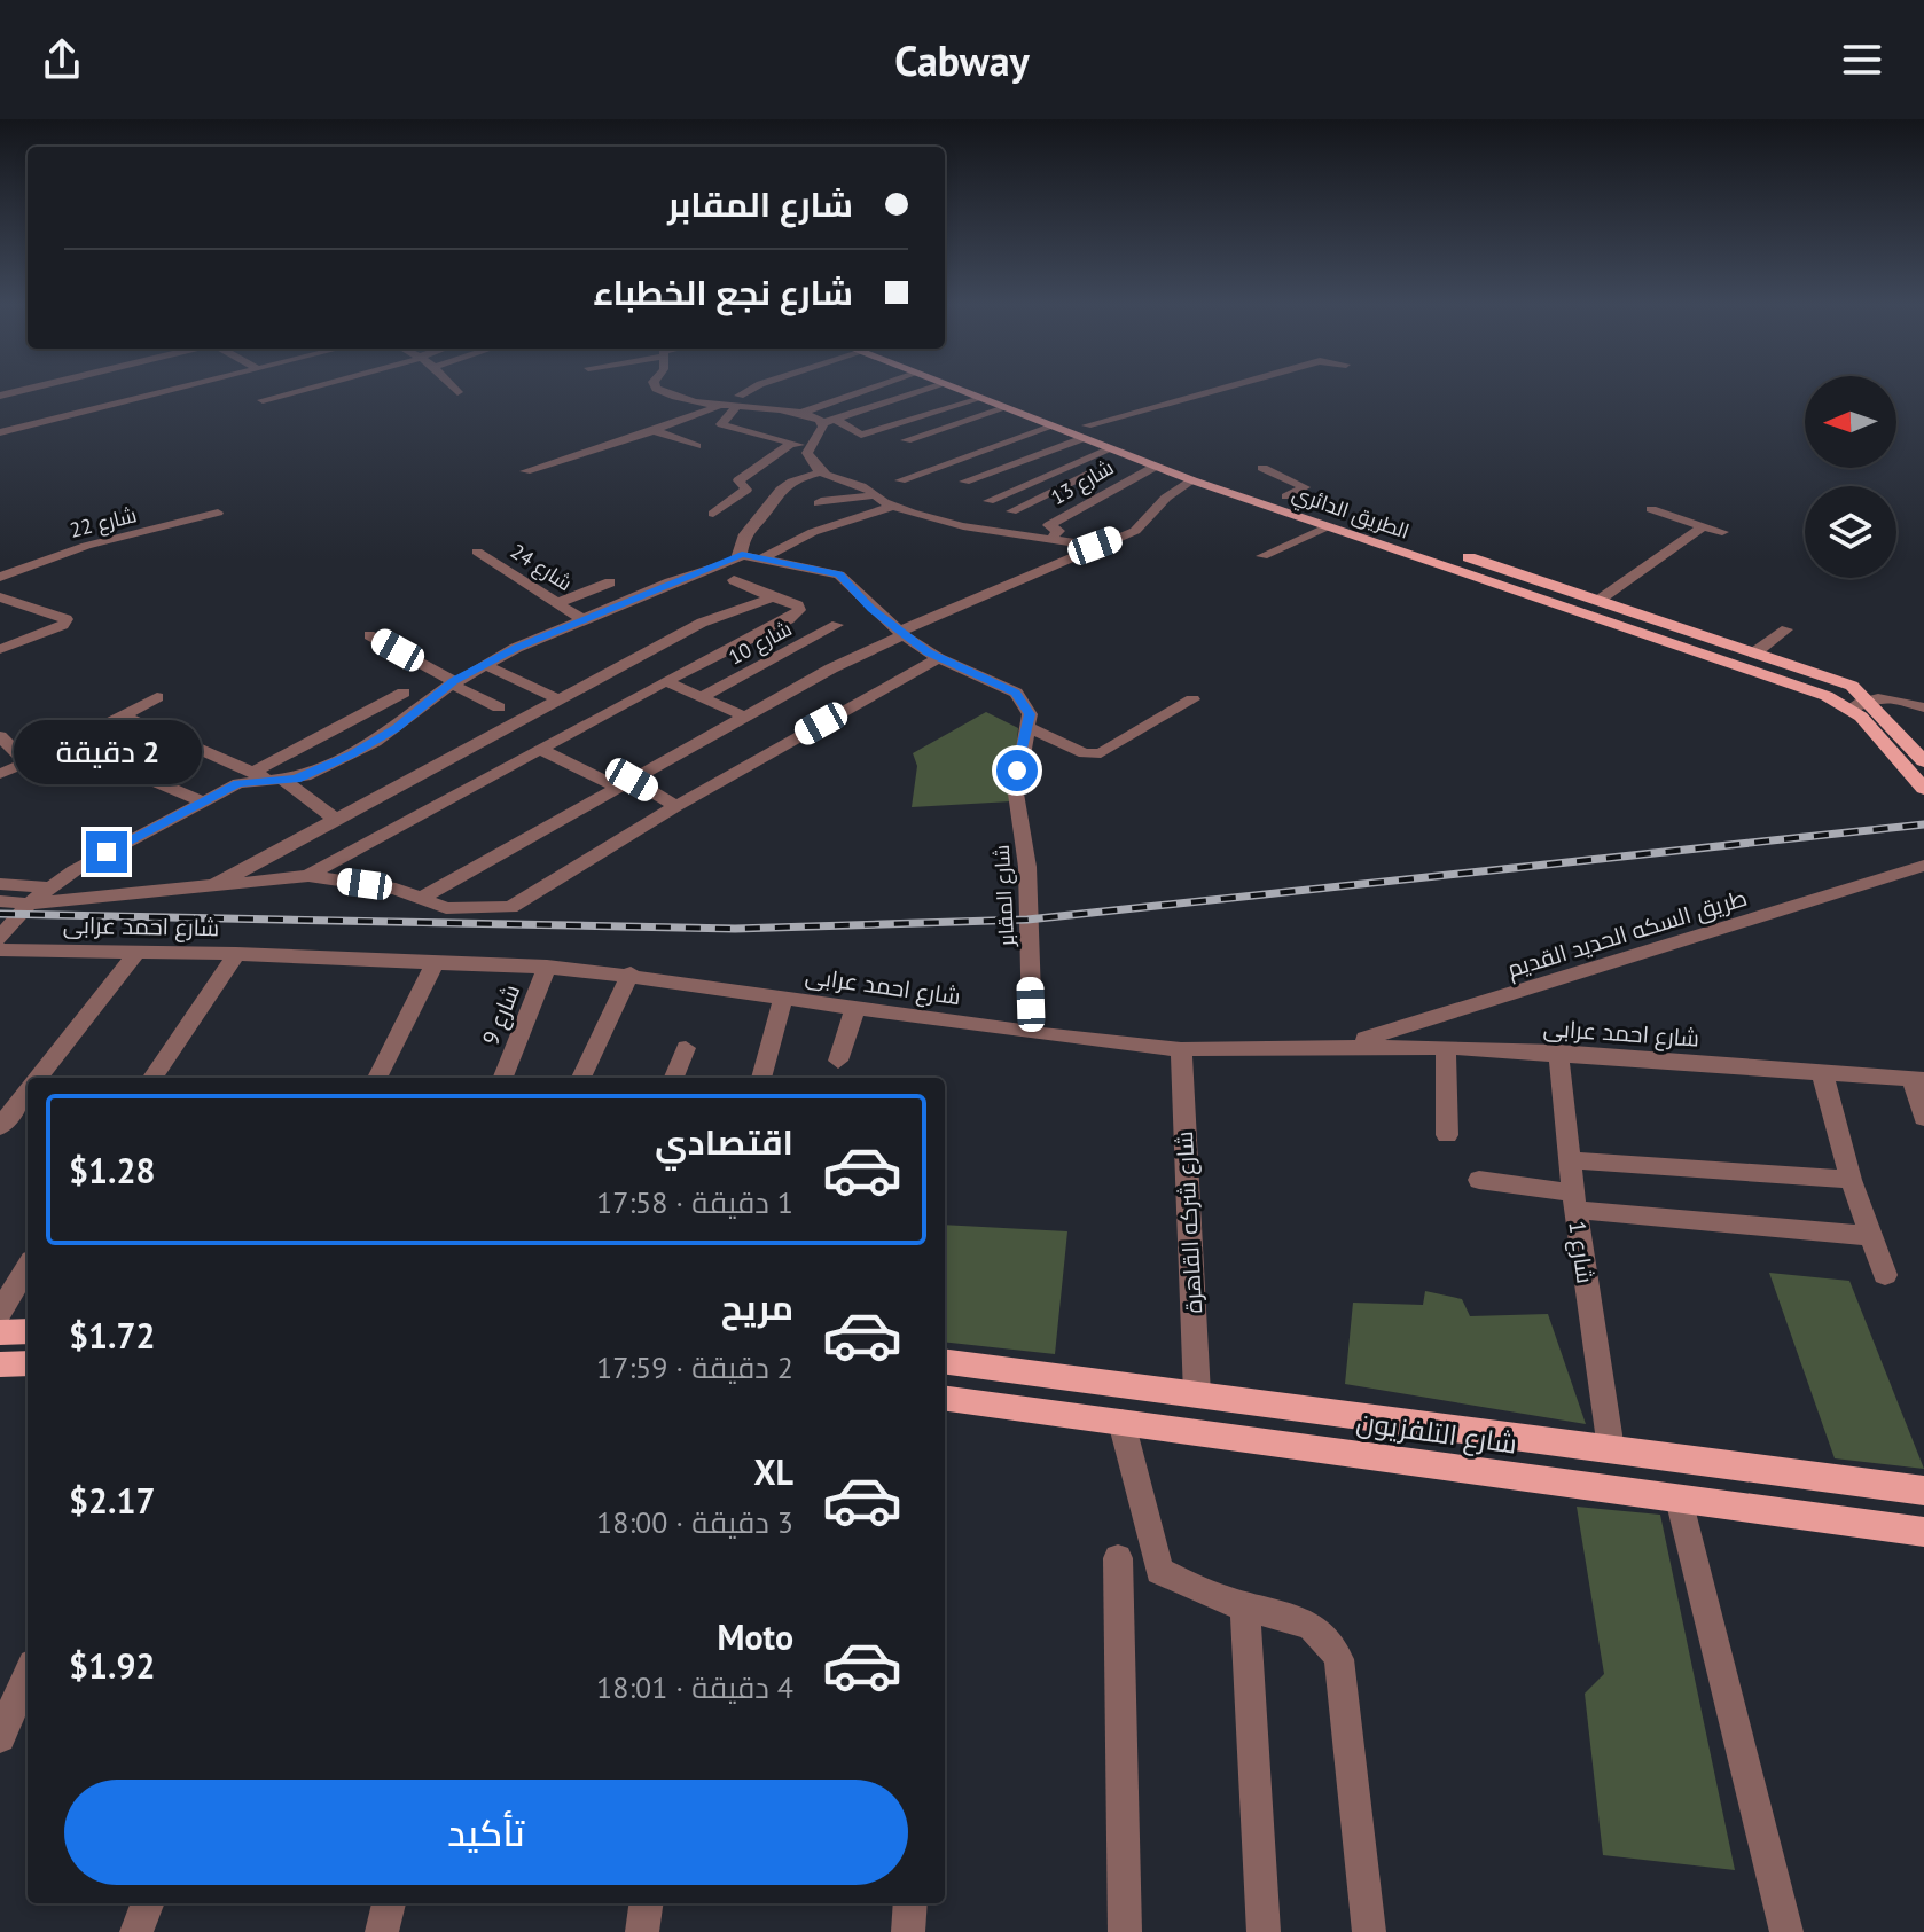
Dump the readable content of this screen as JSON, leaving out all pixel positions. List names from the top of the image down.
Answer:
{
  "streets": {
    "main road": ["الطريق الدائري", "شارع التلفزيون"],
    "street": [
      "شارع 13",
      "شارع 22",
      "شارع 24",
      "شارع 10",
      "شارع المقابر",
      "شارع احمد عرابى",
      "طريق السكه الحديد القديم",
      "شارع 9",
      "شارع شركه القاهرة",
      "شارع 1"
    ]
  },
  "crossings": [
    ["شارع 13", "الطريق الدائري"],
    ["شارع المقابر", "شارع احمد عرابى"],
    ["شارع احمد عرابى", "طريق السكه الحديد القديم"],
    ["شارع احمد عرابى", "شارع 9"],
    ["شارع احمد عرابى", "شارع شركه القاهرة"],
    ["شارع احمد عرابى", "شارع 1"],
    ["شارع شركه القاهرة", "شارع التلفزيون"],
    ["شارع 1", "شارع التلفزيون"]
  ],
  "north": "left",
  "page": {
    "header": "Cabway",
    "banner": ["شارع المقابر", "شارع نجع الخطباء"],
    "bubble": "2 دقيقة",
    "list": [
      {
        "name": "اقتصادي",
        "note": "1 دقيقة · 17:58",
        "value": "$1.28"
      },
      {
        "name": "مريح",
        "note": "2 دقيقة · 17:59",
        "value": "$1.72"
      },
      {
        "name": "XL",
        "note": "3 دقيقة · 18:00",
        "value": "$2.17"
      },
      {
        "name": "Moto",
        "note": "4 دقيقة · 18:01",
        "value": "$1.92"
      }
    ],
    "buttons": "تأكيد"
  }
}
